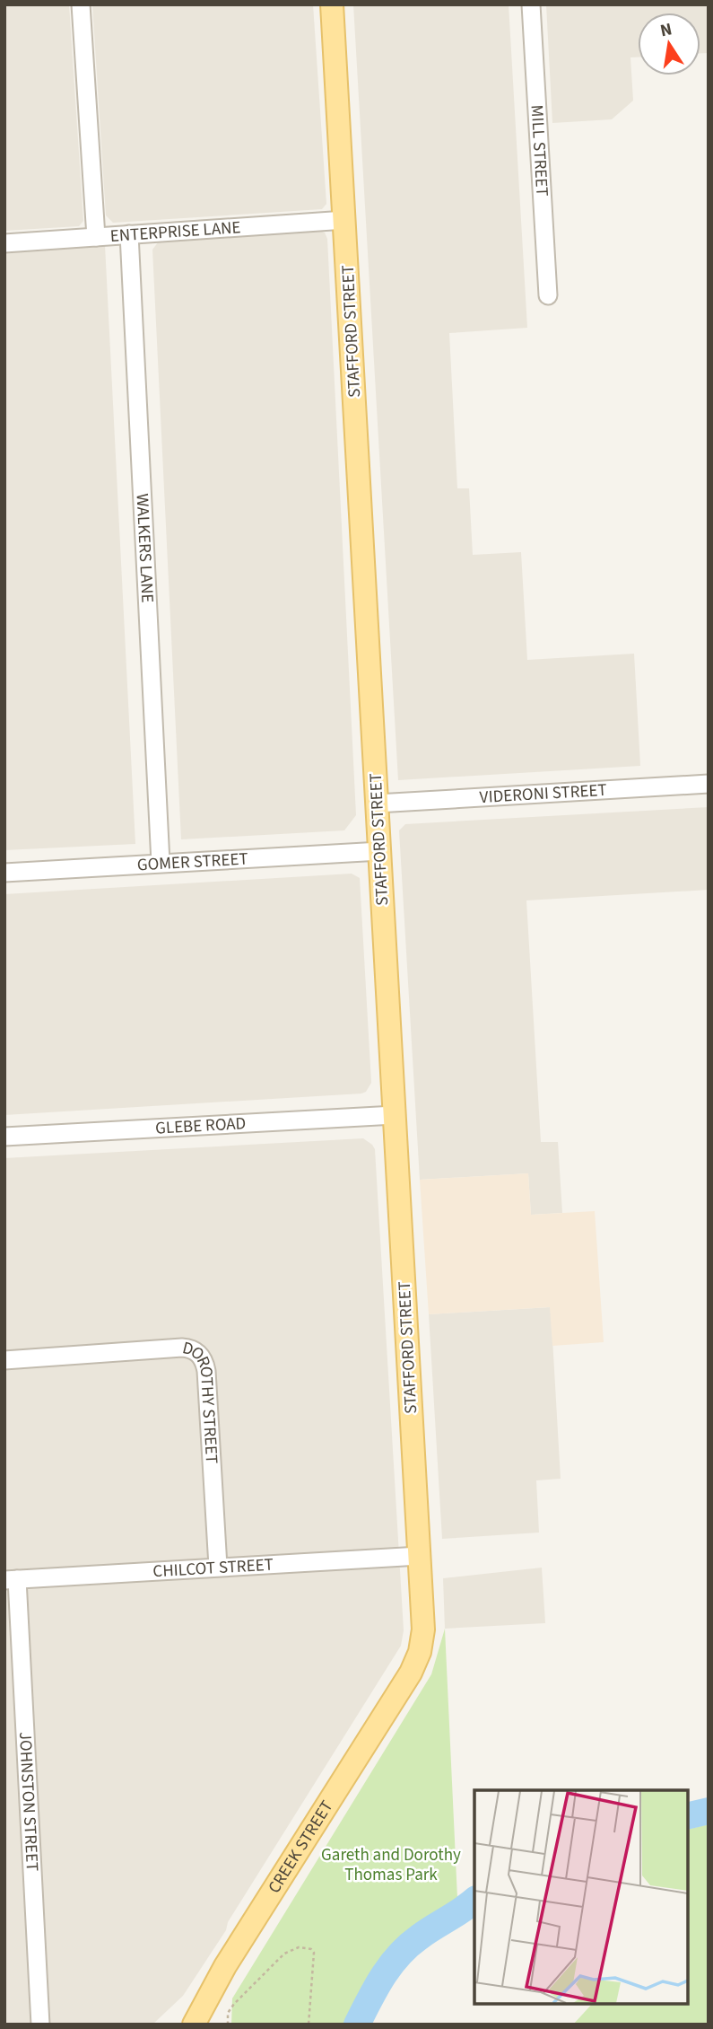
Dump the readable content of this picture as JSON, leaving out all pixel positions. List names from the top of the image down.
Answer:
{
  "streets": {
    "main road": ["STAFFORD STREET", "CREEK STREET"],
    "street": [
      "MILL STREET",
      "ENTERPRISE LANE",
      "WALKERS LANE",
      "VIDERONI STREET",
      "GOMER STREET",
      "GLEBE ROAD",
      "DOROTHY STREET",
      "CHILCOT STREET",
      "JOHNSTON STREET"
    ]
  },
  "crossings": [
    ["ENTERPRISE LANE", "STAFFORD STREET"],
    ["ENTERPRISE LANE", "WALKERS LANE"],
    ["STAFFORD STREET", "VIDERONI STREET"],
    ["STAFFORD STREET", "GOMER STREET"],
    ["STAFFORD STREET", "GLEBE ROAD"],
    ["STAFFORD STREET", "CHILCOT STREET"],
    ["STAFFORD STREET", "CREEK STREET"],
    ["WALKERS LANE", "GOMER STREET"],
    ["DOROTHY STREET", "CHILCOT STREET"],
    ["CHILCOT STREET", "JOHNSTON STREET"]
  ],
  "parks": ["Gareth and Dorothy Thomas Park"],
  "north": "top"
}
